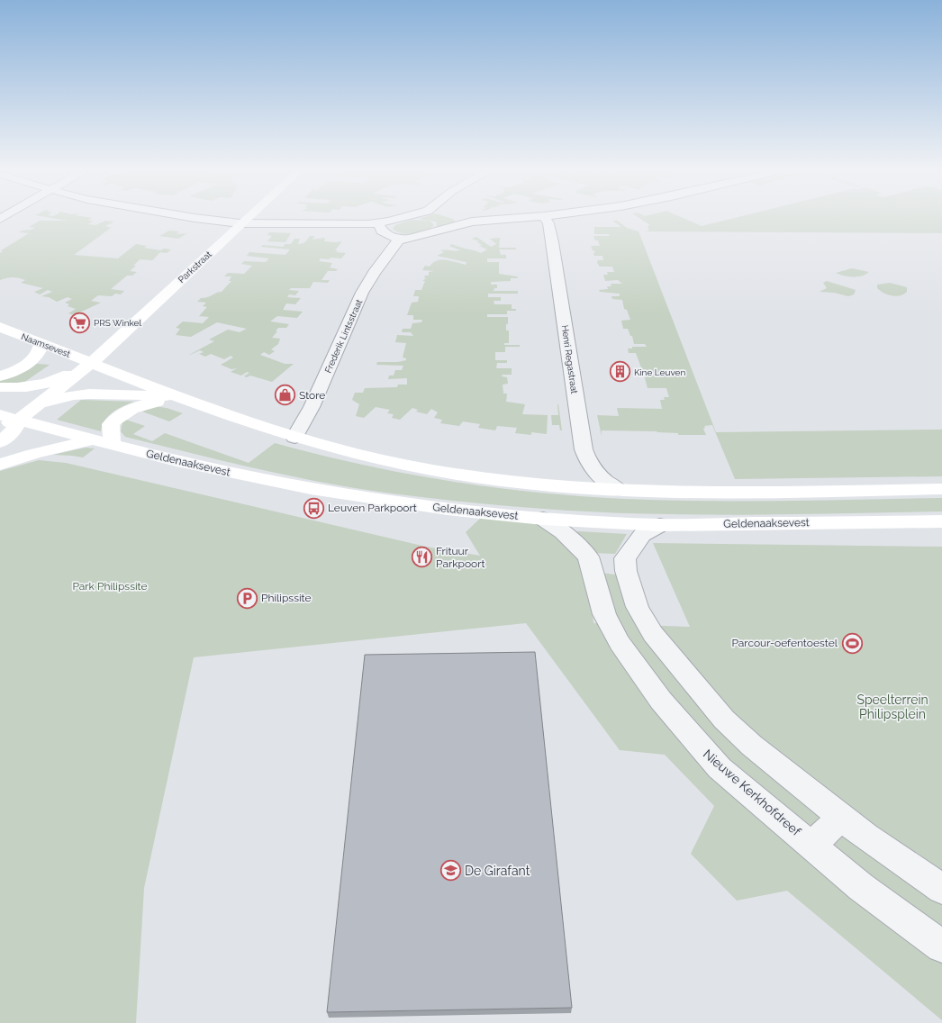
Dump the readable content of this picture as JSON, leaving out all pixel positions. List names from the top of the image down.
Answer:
{
  "streets": {
    "main road": ["Parkstraat", "Naamsevest", "Geldenaaksevest"],
    "street": ["Frederik Lintsstraat", "Henri Regastraat", "Nieuwe Kerkhofdreef"]
  },
  "crossings": [
    ["Parkstraat", "Naamsevest"],
    ["Geldenaaksevest", "Nieuwe Kerkhofdreef"]
  ],
  "parks": ["Park Philipssite", "Speelterrein Philipsplein"],
  "places": {
    "supermarket": ["PRS Winkel"],
    "building": ["Kine Leuven"],
    "shop": ["Store"],
    "bus stop": ["Leuven Parkpoort"],
    "restaurant": ["Frituur Parkpoort"],
    "parking": ["Philipssite"],
    "sports": ["Parcour-oefentoestel"],
    "school or university": ["De Girafant"]
  }
}
